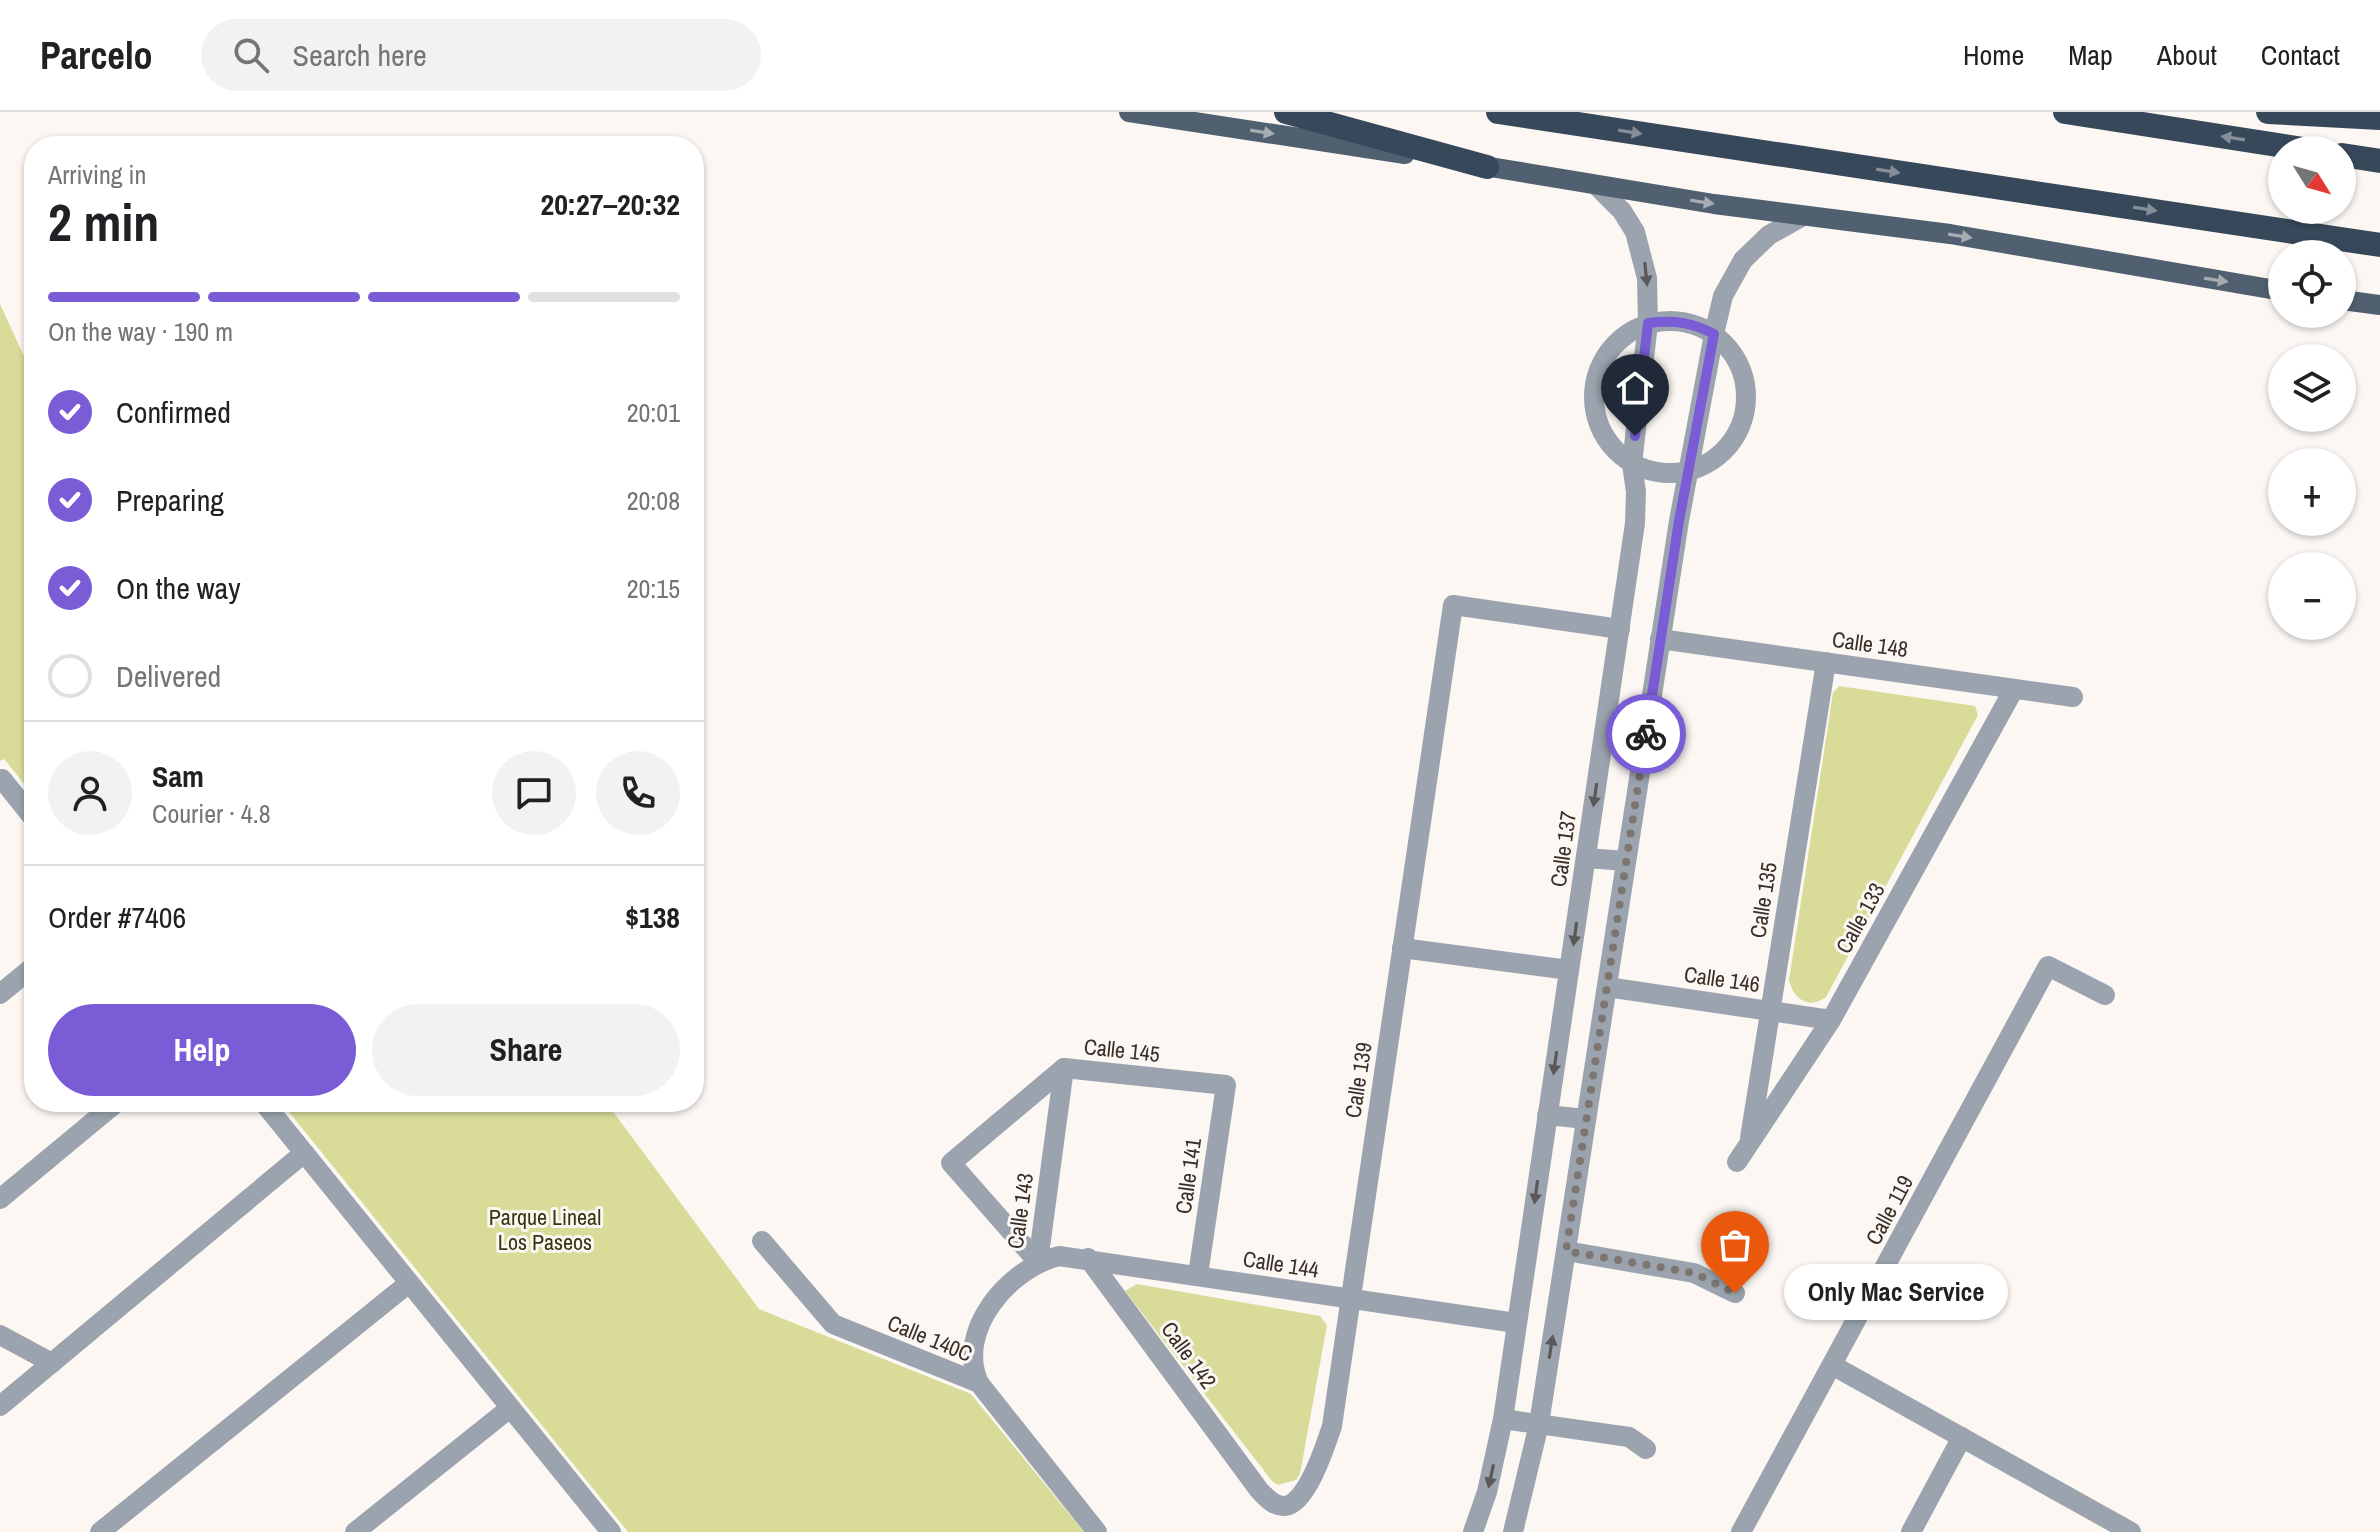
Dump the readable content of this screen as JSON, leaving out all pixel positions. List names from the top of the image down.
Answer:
{
  "streets": {
    "street": [
      "Calle 148",
      "Calle 137",
      "Calle 135",
      "Calle 133",
      "Calle 146",
      "Calle 145",
      "Calle 139",
      "Calle 141",
      "Calle 119",
      "Calle 143",
      "Calle 144",
      "Calle 140C",
      "Calle 142"
    ]
  },
  "crossings": [
    ["Calle 148", "Calle 135"],
    ["Calle 148", "Calle 133"],
    ["Calle 137", "Calle 139"],
    ["Calle 137", "Calle 144"],
    ["Calle 135", "Calle 133"],
    ["Calle 135", "Calle 146"],
    ["Calle 133", "Calle 146"],
    ["Calle 145", "Calle 141"],
    ["Calle 145", "Calle 143"],
    ["Calle 145", "Calle 144"],
    ["Calle 139", "Calle 144"],
    ["Calle 139", "Calle 142"],
    ["Calle 141", "Calle 144"],
    ["Calle 143", "Calle 144"],
    ["Calle 143", "Calle 140C"],
    ["Calle 144", "Calle 142"]
  ],
  "parks": ["Parque Lineal Los Paseos"],
  "places": ["Only Mac Service"],
  "north": "bottom right",
  "page": {
    "header": "Parcelo",
    "search": "Search here",
    "nav": [
      "Home",
      "Map",
      "About",
      "Contact"
    ],
    "map_buttons": ["+", "−"],
    "heading": ["2 min", "Arriving in", "20:27–20:32"],
    "panel": [
      "Sam",
      "Courier · 4.8",
      "Order #7406",
      "$138"
    ],
    "bar": "On the way · 190 m",
    "list": [
      ["Confirmed", "20:01"],
      ["Preparing", "20:08"],
      ["On the way", "20:15"],
      "Delivered"
    ],
    "buttons": ["Help", "Share"],
    "bubble": "Only Mac Service"
  }
}
